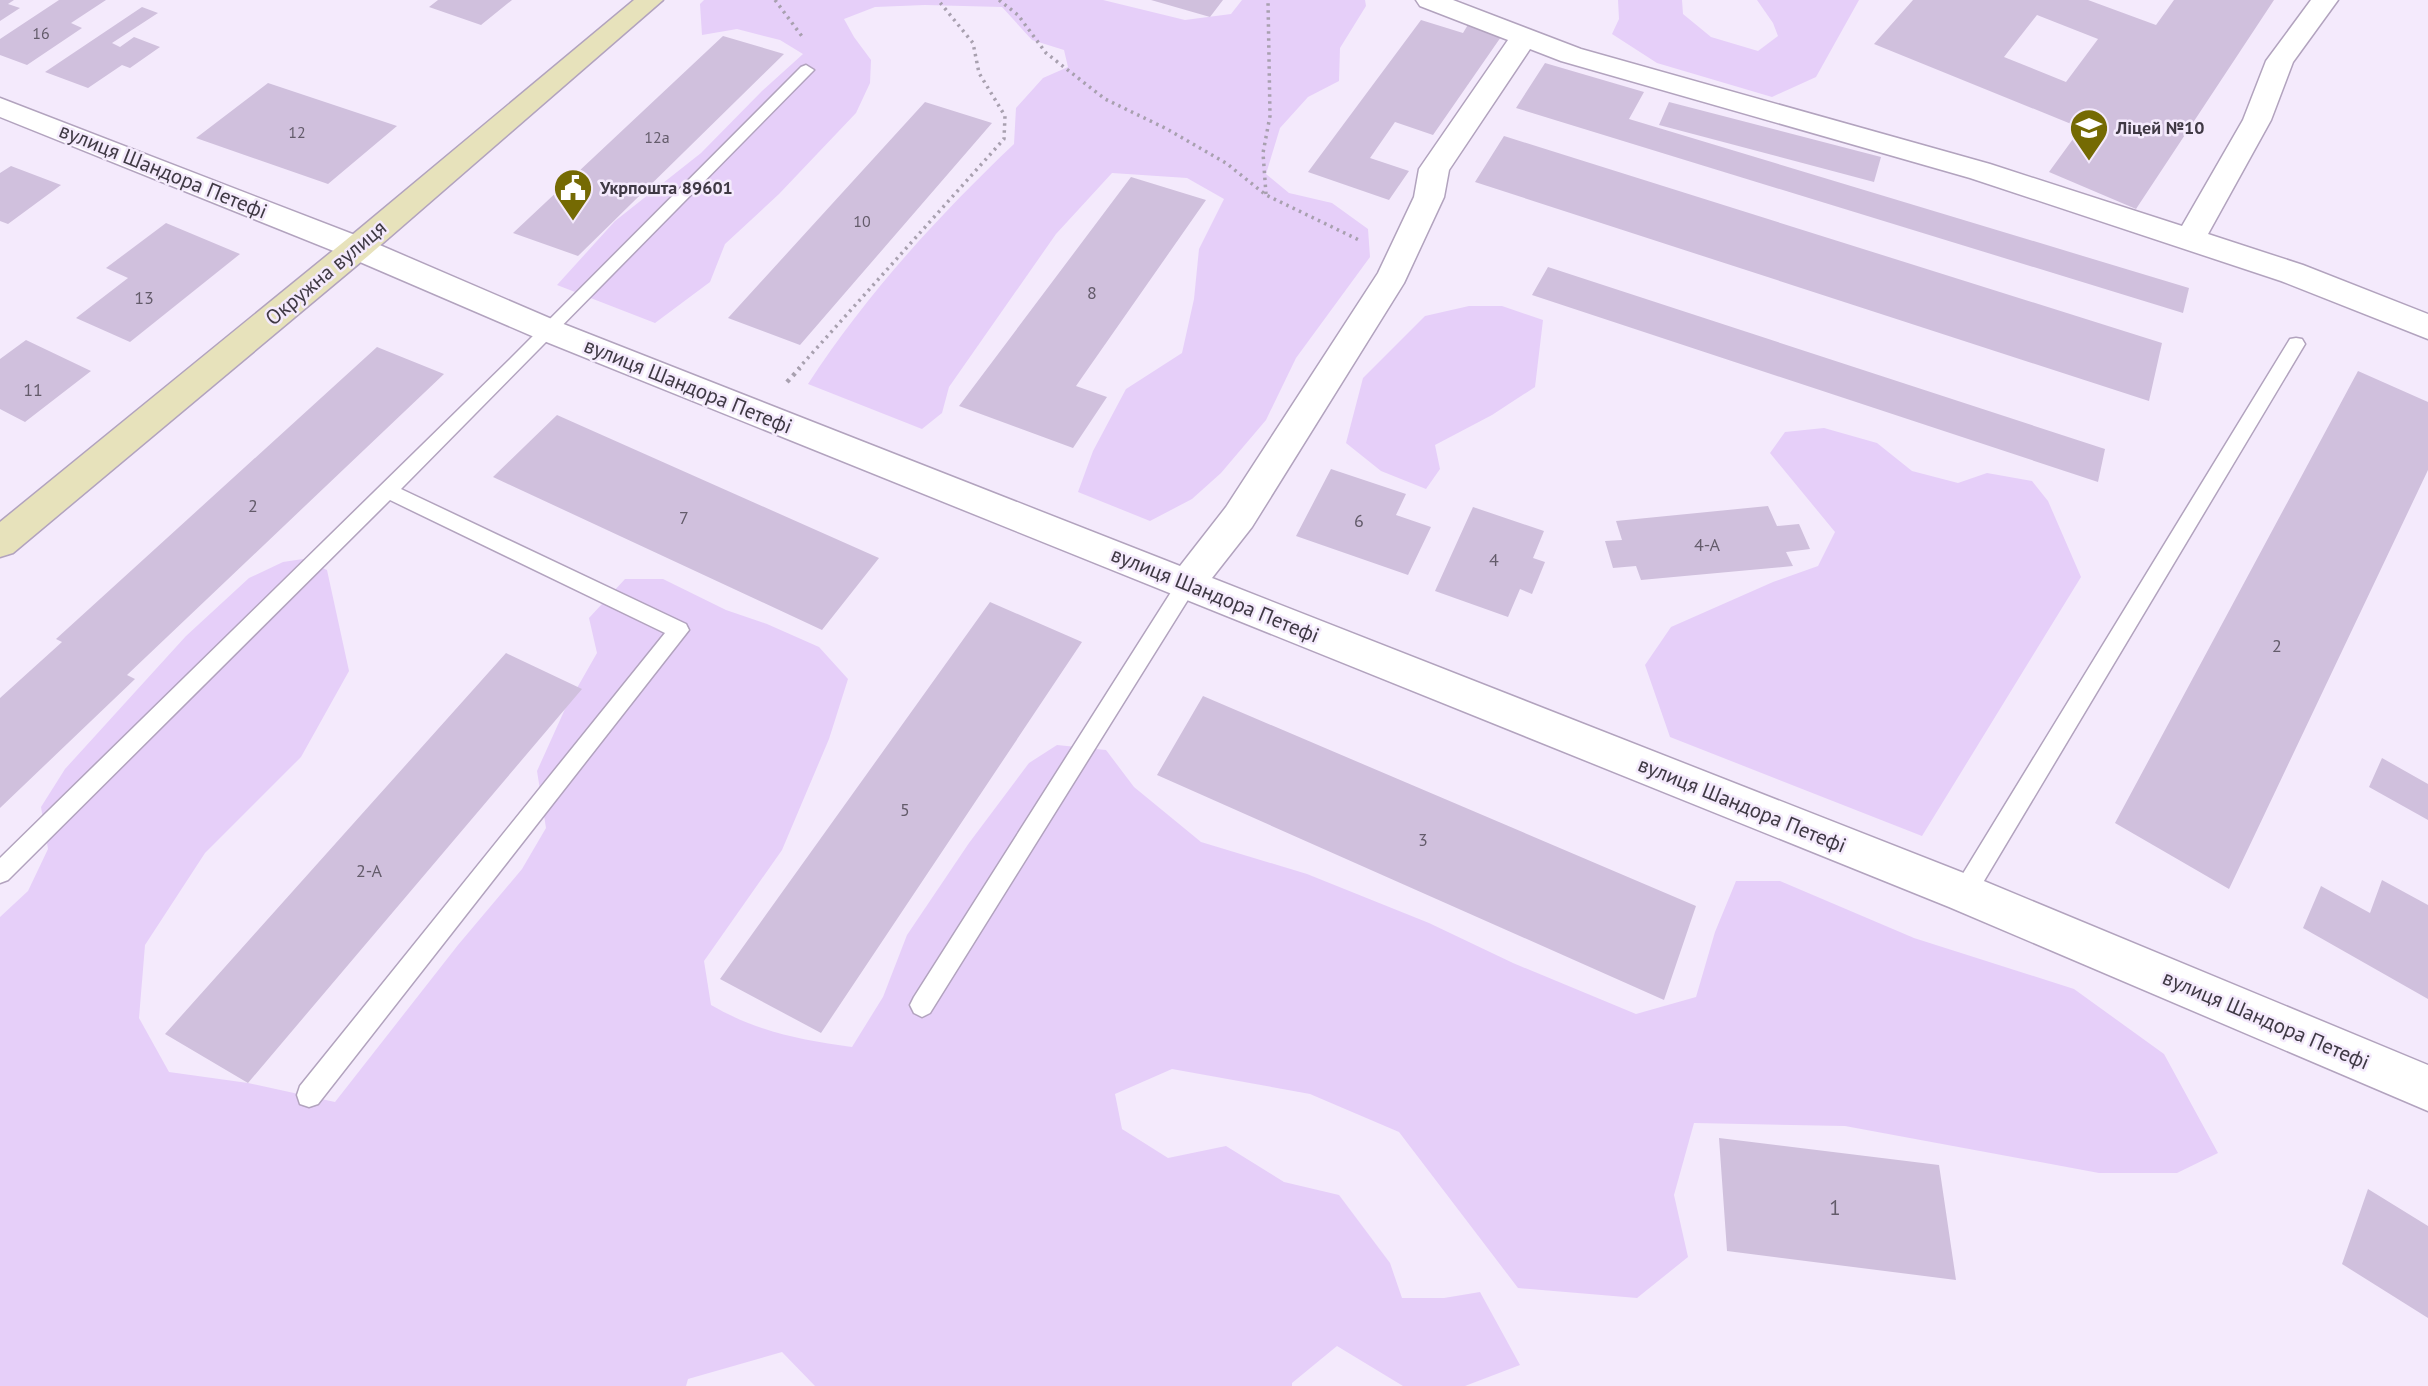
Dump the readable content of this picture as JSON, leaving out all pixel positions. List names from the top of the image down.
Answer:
{
  "streets": {
    "street": ["вулиця Шандора Петефі", "Окружна вулиця"]
  },
  "crossings": [
    ["вулиця Шандора Петефі", "Окружна вулиця"]
  ],
  "places": {
    "school or university": ["Ліцей №10"],
    "public building": ["Укрпошта 89601"]
  },
  "house_numbers": [
    "16",
    "12",
    "12а",
    "10",
    "8",
    "13",
    "11",
    "2",
    "7",
    "6",
    "4-А",
    "4",
    "2",
    "5",
    "3",
    "2-А",
    "1"
  ]
}
